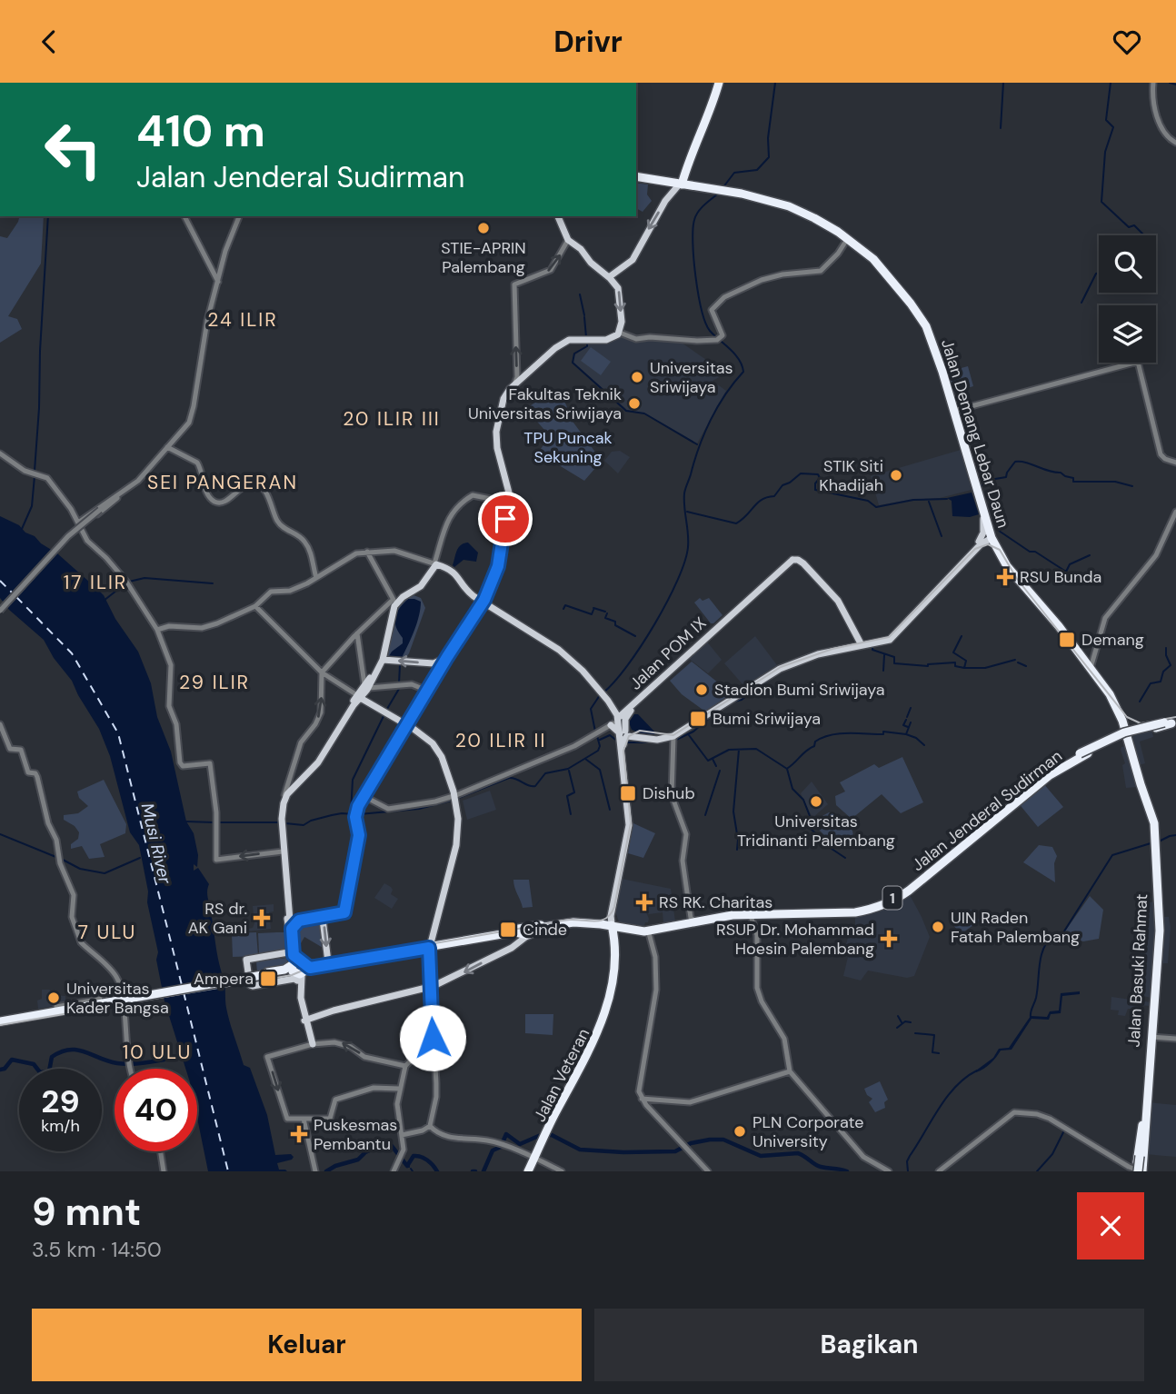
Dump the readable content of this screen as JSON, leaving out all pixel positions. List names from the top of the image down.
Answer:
{
  "streets": {
    "highway": [
      "Jalan Demang Lebar Daun",
      "Jalan Jenderal Sudirman",
      "1",
      "Jalan Basuki Rahmat",
      "Jalan Veteran"
    ],
    "main road": ["Jalan POM IX"]
  },
  "crossings": [
    ["Jalan Jenderal Sudirman", "1"],
    ["Jalan Jenderal Sudirman", "Jalan Veteran"]
  ],
  "districts": [
    "24 ILIR",
    "20 ILIR III",
    "SEI PANGERAN",
    "17 ILIR",
    "29 ILIR",
    "20 ILIR II",
    "7 ULU",
    "10 ULU"
  ],
  "water": ["Musi River"],
  "parks": ["TPU Puncak Sekuning"],
  "places": {
    "other": [
      "STIE-APRIN Palembang",
      "Universitas Sriwijaya",
      "Fakultas Teknik Universitas Sriwijaya",
      "STIK Siti Khadijah",
      "Stadion Bumi Sriwijaya",
      "Universitas Tridinanti Palembang",
      "UIN Raden Fatah Palembang",
      "Universitas Kader Bangsa",
      "PLN Corporate University"
    ],
    "health": [
      "RSU Bunda",
      "RS RK. Charitas",
      "RS dr. AK Gani",
      "RSUP Dr. Mohammad Hoesin Palembang",
      "Puskesmas Pembantu"
    ],
    "transit": [
      "Demang",
      "Bumi Sriwijaya",
      "Dishub",
      "Cinde",
      "Ampera"
    ]
  },
  "page": {
    "header": "Drivr",
    "turn": ["410 m", "Jalan Jenderal Sudirman"],
    "speed": "29 km/h",
    "limit": "40",
    "heading": ["9 mnt", "3.5 km · 14:50"],
    "buttons": ["Keluar", "Bagikan"]
  }
}
